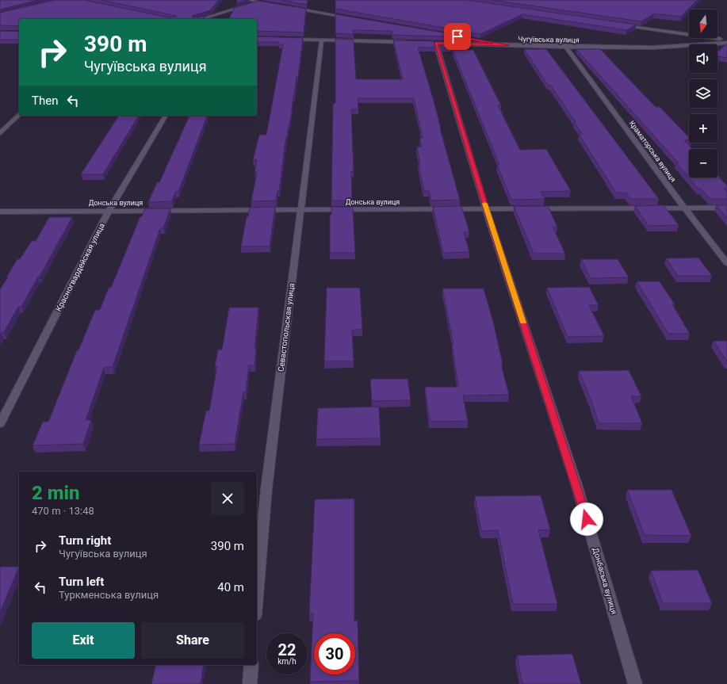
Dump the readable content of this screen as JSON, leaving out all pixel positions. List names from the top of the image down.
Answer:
{
  "streets": {
    "street": [
      "Чугуївська вулиця",
      "Краматорська вулиця",
      "Донська вулиця",
      "Красногвардейская улица",
      "Севастопольская улица",
      "Донбаська вулиця"
    ]
  },
  "crossings": [
    ["Чугуївська вулиця", "Краматорська вулиця"],
    ["Краматорська вулиця", "Донська вулиця"],
    ["Донська вулиця", "Красногвардейская улица"],
    ["Донська вулиця", "Севастопольская улица"],
    ["Донська вулиця", "Донбаська вулиця"]
  ],
  "north": "bottom",
  "page": {
    "map_buttons": ["+", "−"],
    "turn": ["390 m", "Чугуївська вулиця"],
    "then": "Then",
    "heading": ["2 min", "470 m · 13:48"],
    "list": [
      {
        "name": "Turn right",
        "note": "Чугуївська вулиця",
        "value": "390 m"
      },
      {
        "name": "Turn left",
        "note": "Туркменська вулиця",
        "value": "40 m"
      }
    ],
    "buttons": ["Exit", "Share"],
    "speed": "22 km/h",
    "limit": "30"
  }
}
